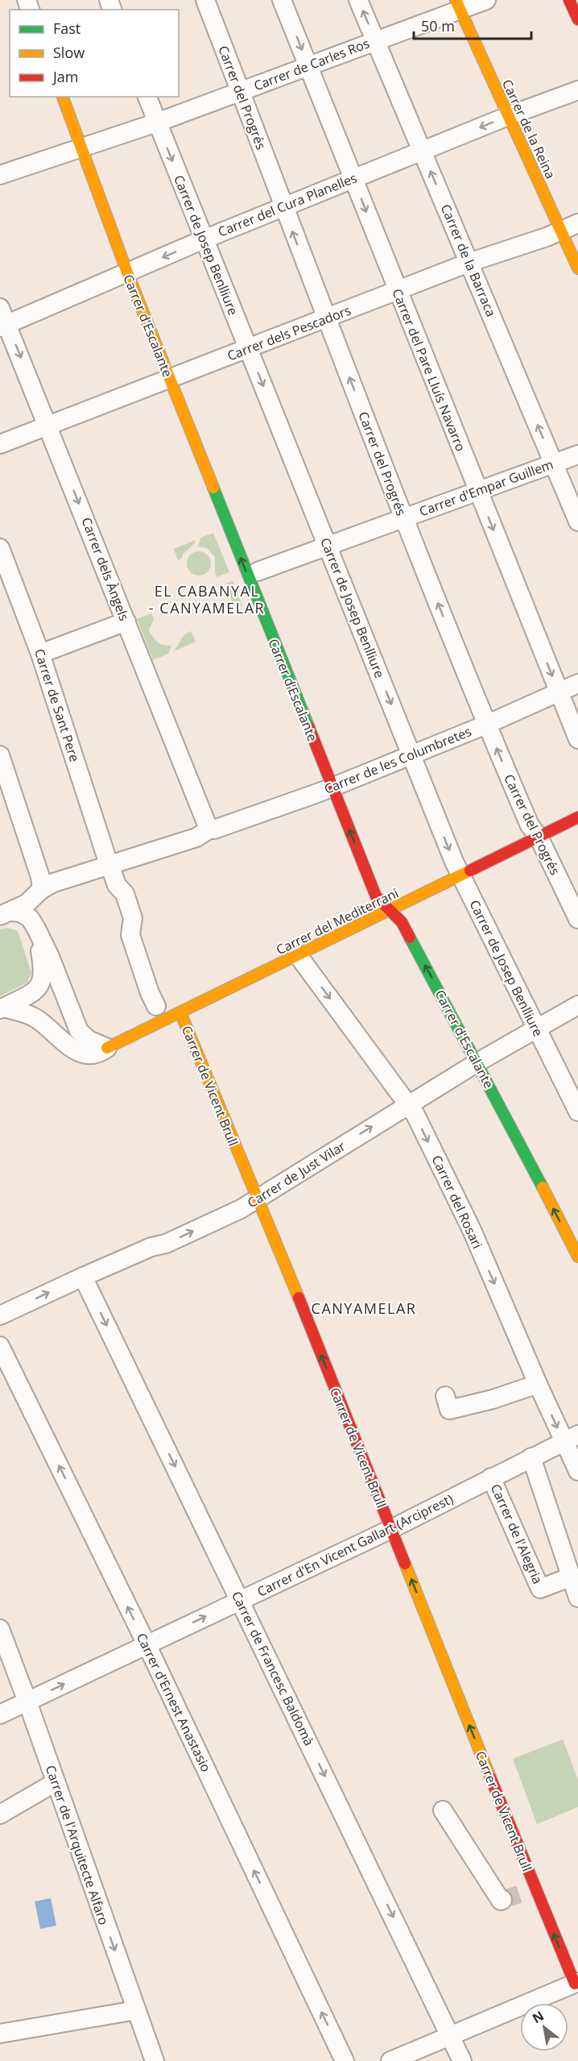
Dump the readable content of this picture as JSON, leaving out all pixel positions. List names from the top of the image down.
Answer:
{
  "streets": {
    "street": [
      "Carrer de Carles Ros",
      "Carrer del Progrés",
      "Carrer de la Reina",
      "Carrer del Cura Planelles",
      "Carrer de Josep Benlliure",
      "Carrer de la Barraca",
      "Carrer d'Escalante",
      "Carrer dels Pescadors",
      "Carrer del Pare Lluís Navarro",
      "Carrer d'Empar Guillem",
      "Carrer dels Àngels",
      "Carrer de Sant Pere",
      "Carrer de les Columbretes",
      "Carrer del Mediterrani",
      "Carrer de Vicent Brull",
      "Carrer de Just Vilar",
      "Carrer del Rosari",
      "Carrer de l'Alegria",
      "Carrer d'En Vicent Gallart (Arciprest)",
      "Carrer de Francesc Baldomà",
      "Carrer d'Ernest Anastasio",
      "Carrer de l'Arquitecte Alfaro"
    ]
  },
  "crossings": [
    ["Carrer de Carles Ros", "Carrer del Progrés"],
    ["Carrer de Carles Ros", "Carrer de la Reina"],
    ["Carrer de Carles Ros", "Carrer de Josep Benlliure"],
    ["Carrer de Carles Ros", "Carrer de la Barraca"],
    ["Carrer de Carles Ros", "Carrer d'Escalante"],
    ["Carrer de Carles Ros", "Carrer del Pare Lluís Navarro"],
    ["Carrer del Progrés", "Carrer del Cura Planelles"],
    ["Carrer del Progrés", "Carrer dels Pescadors"],
    ["Carrer del Progrés", "Carrer d'Empar Guillem"],
    ["Carrer del Progrés", "Carrer de les Columbretes"],
    ["Carrer del Progrés", "Carrer del Mediterrani"],
    ["Carrer de la Reina", "Carrer del Cura Planelles"],
    ["Carrer de la Reina", "Carrer dels Pescadors"],
    ["Carrer del Cura Planelles", "Carrer de Josep Benlliure"],
    ["Carrer del Cura Planelles", "Carrer de la Barraca"],
    ["Carrer del Cura Planelles", "Carrer d'Escalante"],
    ["Carrer del Cura Planelles", "Carrer del Pare Lluís Navarro"],
    ["Carrer del Cura Planelles", "Carrer dels Àngels"],
    ["Carrer de Josep Benlliure", "Carrer dels Pescadors"],
    ["Carrer de Josep Benlliure", "Carrer d'Empar Guillem"],
    ["Carrer de Josep Benlliure", "Carrer de les Columbretes"],
    ["Carrer de Josep Benlliure", "Carrer del Mediterrani"],
    ["Carrer de Josep Benlliure", "Carrer de Just Vilar"],
    ["Carrer de la Barraca", "Carrer dels Pescadors"],
    ["Carrer de la Barraca", "Carrer d'Empar Guillem"],
    ["Carrer d'Escalante", "Carrer dels Pescadors"],
    ["Carrer d'Escalante", "Carrer de les Columbretes"],
    ["Carrer d'Escalante", "Carrer del Mediterrani"],
    ["Carrer d'Escalante", "Carrer de Just Vilar"],
    ["Carrer dels Pescadors", "Carrer del Pare Lluís Navarro"],
    ["Carrer dels Pescadors", "Carrer dels Àngels"],
    ["Carrer del Pare Lluís Navarro", "Carrer d'Empar Guillem"],
    ["Carrer del Pare Lluís Navarro", "Carrer de les Columbretes"],
    ["Carrer dels Àngels", "Carrer de les Columbretes"],
    ["Carrer de Sant Pere", "Carrer de les Columbretes"],
    ["Carrer del Mediterrani", "Carrer de Vicent Brull"],
    ["Carrer del Mediterrani", "Carrer del Rosari"],
    ["Carrer de Vicent Brull", "Carrer de Just Vilar"],
    ["Carrer de Vicent Brull", "Carrer d'En Vicent Gallart (Arciprest)"],
    ["Carrer de Just Vilar", "Carrer del Rosari"],
    ["Carrer de Just Vilar", "Carrer de Francesc Baldomà"],
    ["Carrer del Rosari", "Carrer d'En Vicent Gallart (Arciprest)"],
    ["Carrer de l'Alegria", "Carrer d'En Vicent Gallart (Arciprest)"],
    ["Carrer d'En Vicent Gallart (Arciprest)", "Carrer de Francesc Baldomà"],
    ["Carrer d'En Vicent Gallart (Arciprest)", "Carrer d'Ernest Anastasio"],
    ["Carrer d'En Vicent Gallart (Arciprest)", "Carrer de l'Arquitecte Alfaro"]
  ],
  "one_way": [
    "Carrer del Progrés",
    "Carrer de Josep Benlliure",
    "Carrer de la Barraca",
    "Carrer d'Escalante",
    "Carrer del Pare Lluís Navarro",
    "Carrer dels Àngels",
    "Carrer de Vicent Brull",
    "Carrer de Just Vilar",
    "Carrer del Rosari",
    "Carrer d'En Vicent Gallart (Arciprest)",
    "Carrer de Francesc Baldomà",
    "Carrer d'Ernest Anastasio",
    "Carrer de l'Arquitecte Alfaro"
  ],
  "districts": ["EL CABANYAL - CANYAMELAR", "CANYAMELAR"],
  "legend": ["Fast", "Slow", "Jam"],
  "scale_bar": "50 m",
  "north": "top left"
}
